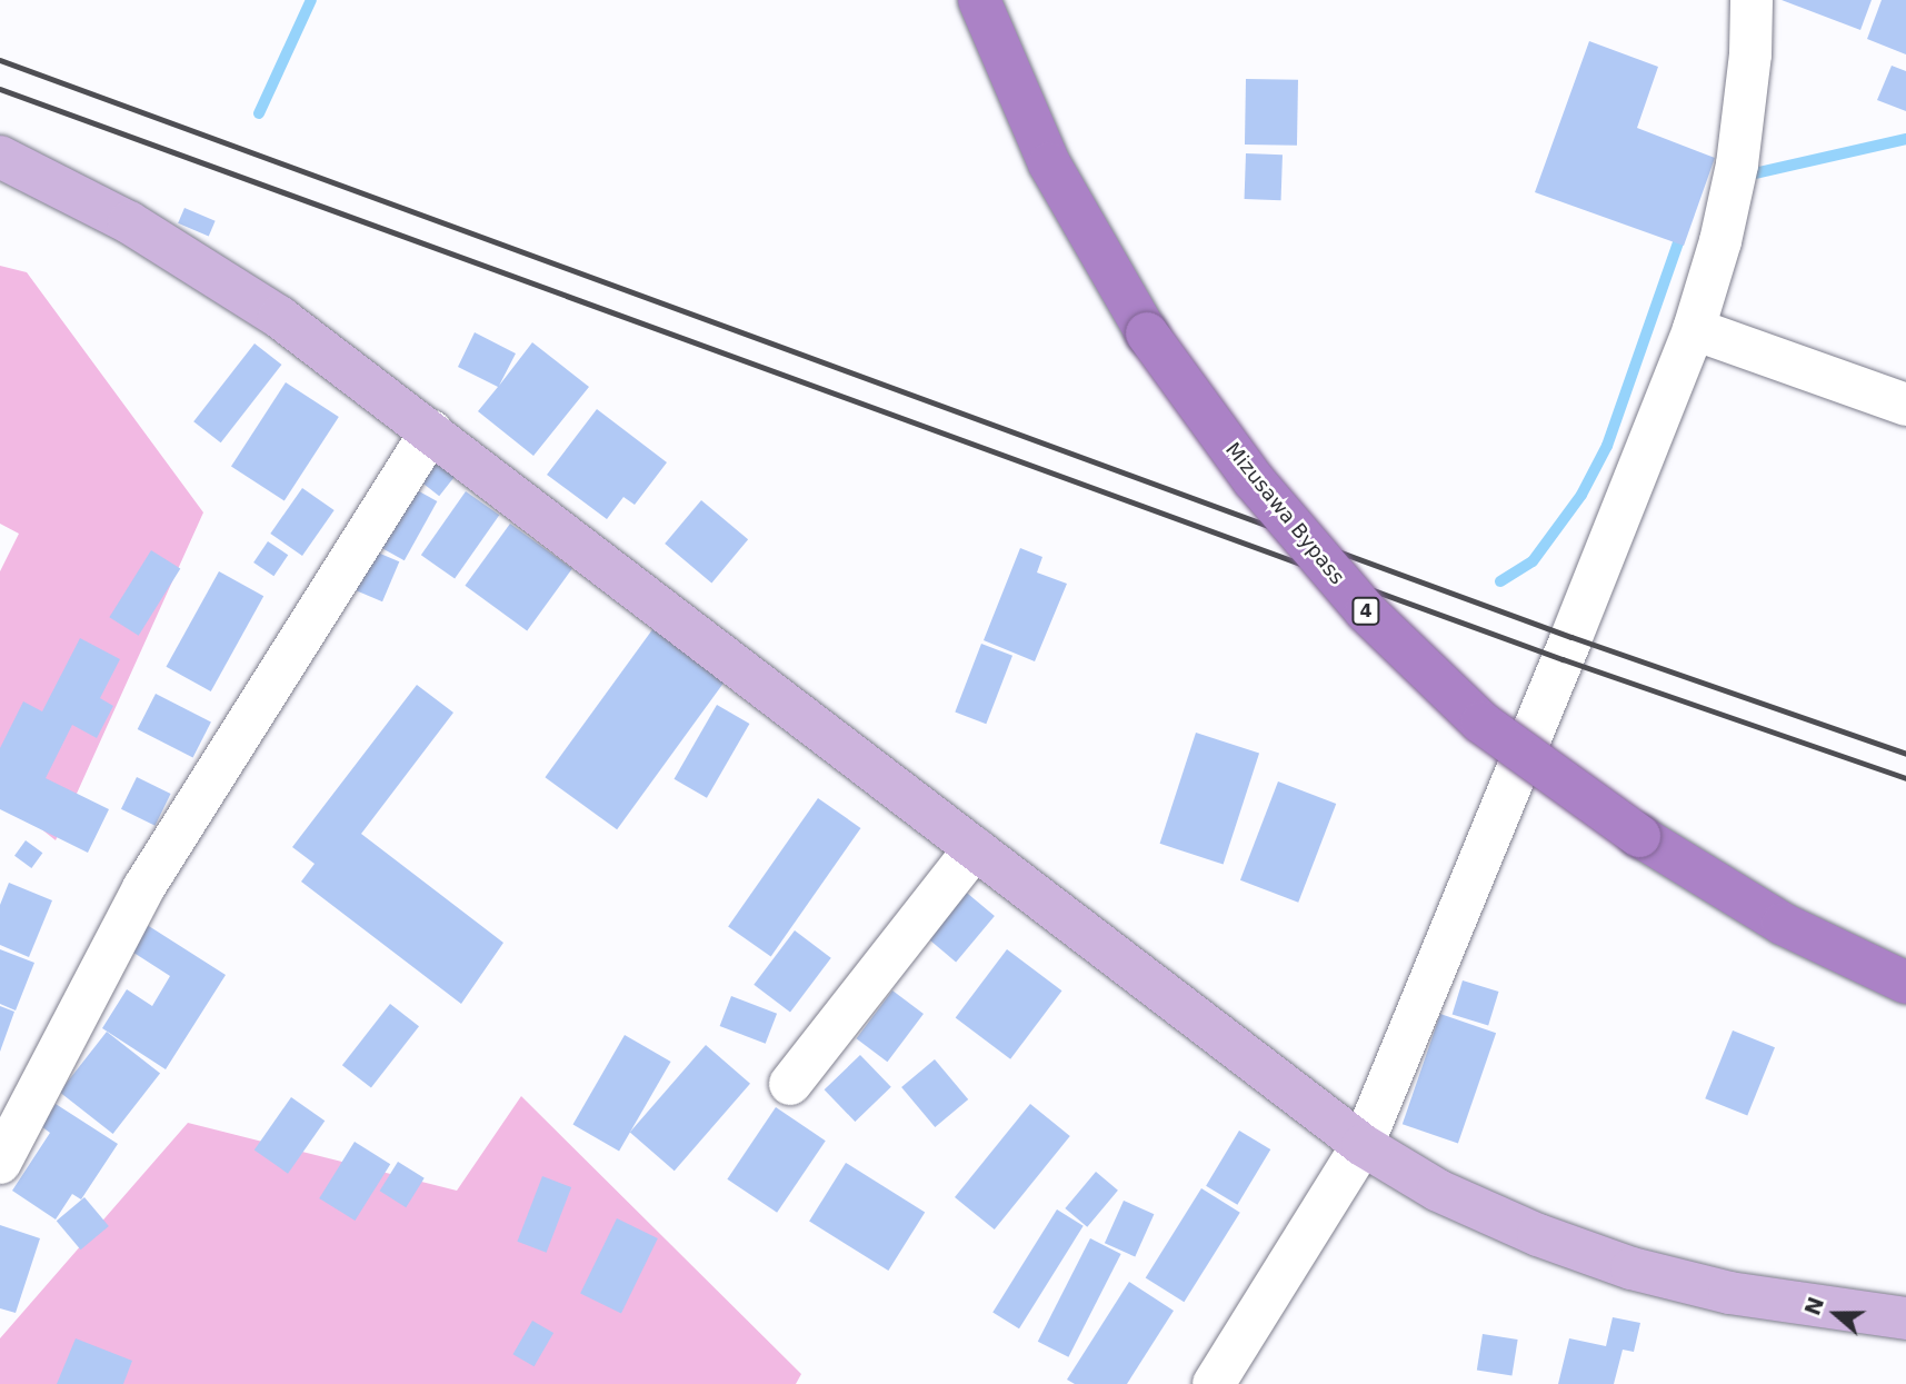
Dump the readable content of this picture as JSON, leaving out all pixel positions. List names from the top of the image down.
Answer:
{
  "streets": {
    "highway": ["Mizusawa Bypass", "4"]
  },
  "north": "left"
}
